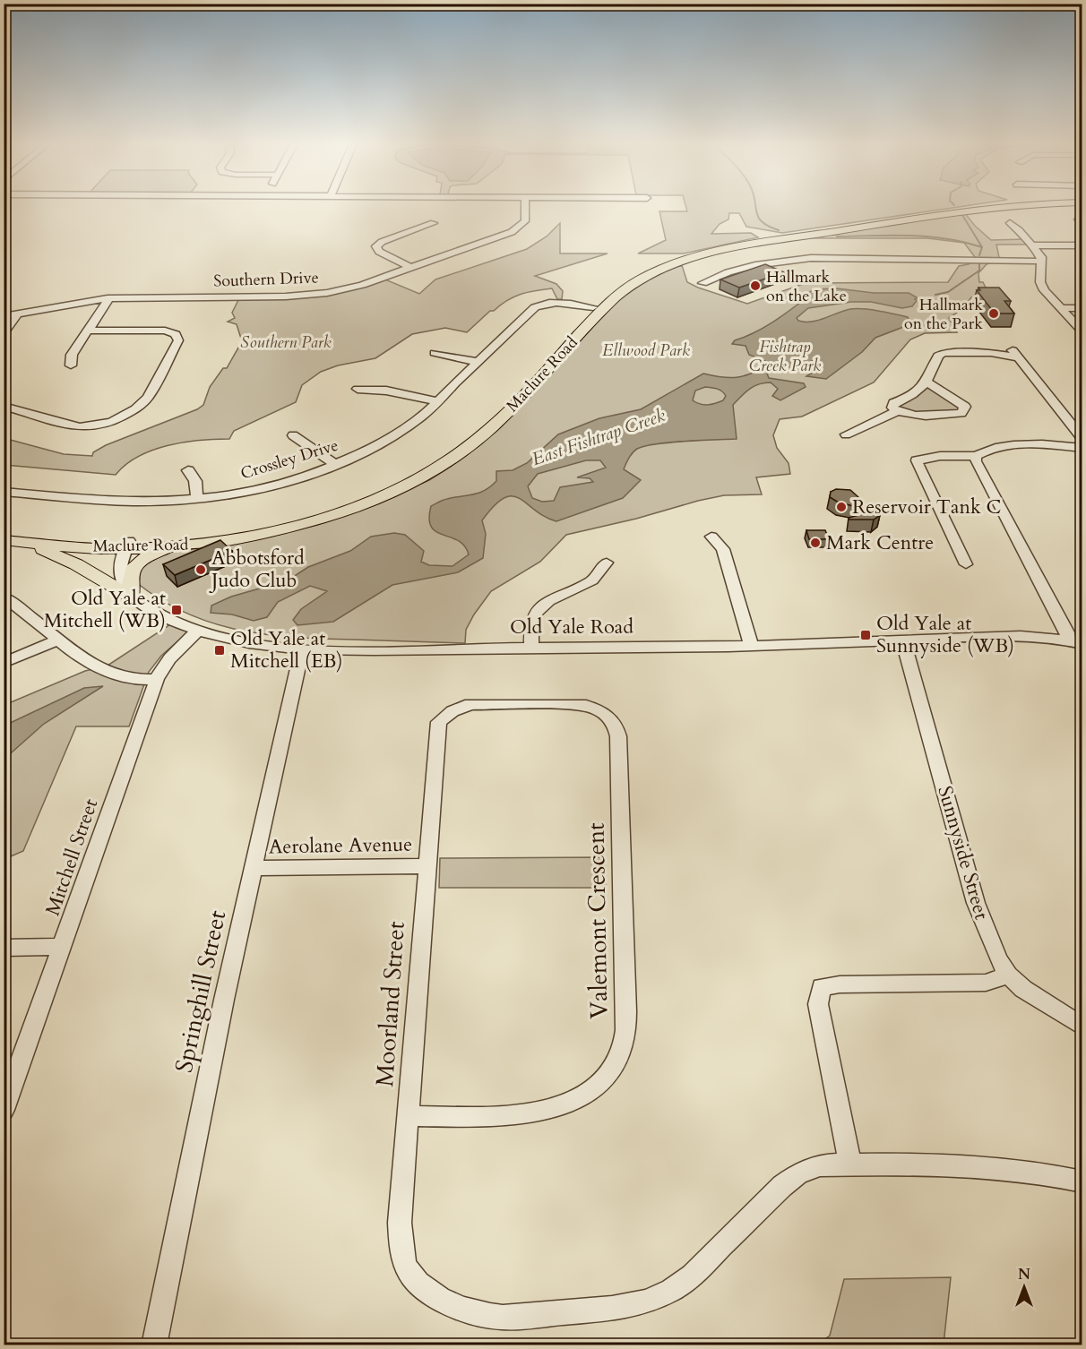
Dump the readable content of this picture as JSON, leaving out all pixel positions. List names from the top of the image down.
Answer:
{
  "streets": {
    "main road": ["Maclure Road"],
    "street": [
      "Southern Drive",
      "Crossley Drive",
      "Old Yale Road",
      "Aerolane Avenue",
      "Sunnyside Street",
      "Mitchell Street",
      "Valemont Crescent",
      "Springhill Street",
      "Moorland Street"
    ]
  },
  "crossings": [
    ["Maclure Road", "Crossley Drive"],
    ["Old Yale Road", "Sunnyside Street"],
    ["Old Yale Road", "Mitchell Street"],
    ["Old Yale Road", "Springhill Street"],
    ["Aerolane Avenue", "Springhill Street"],
    ["Aerolane Avenue", "Moorland Street"],
    ["Valemont Crescent", "Moorland Street"]
  ],
  "water": ["East Fishtrap Creek"],
  "parks": ["Southern Park", "Fishtrap Creek Park", "Ellwood Park"],
  "places": {
    "other": [
      "Hallmark on the Lake",
      "Hallmark on the Park",
      "Reservoir Tank C",
      "Mark Centre",
      "Abbotsford Judo Club"
    ],
    "transit": ["Old Yale at Mitchell (WB)", "Old Yale at Sunnyside (WB)", "Old Yale at Mitchell (EB)"]
  },
  "north": "top"
}
